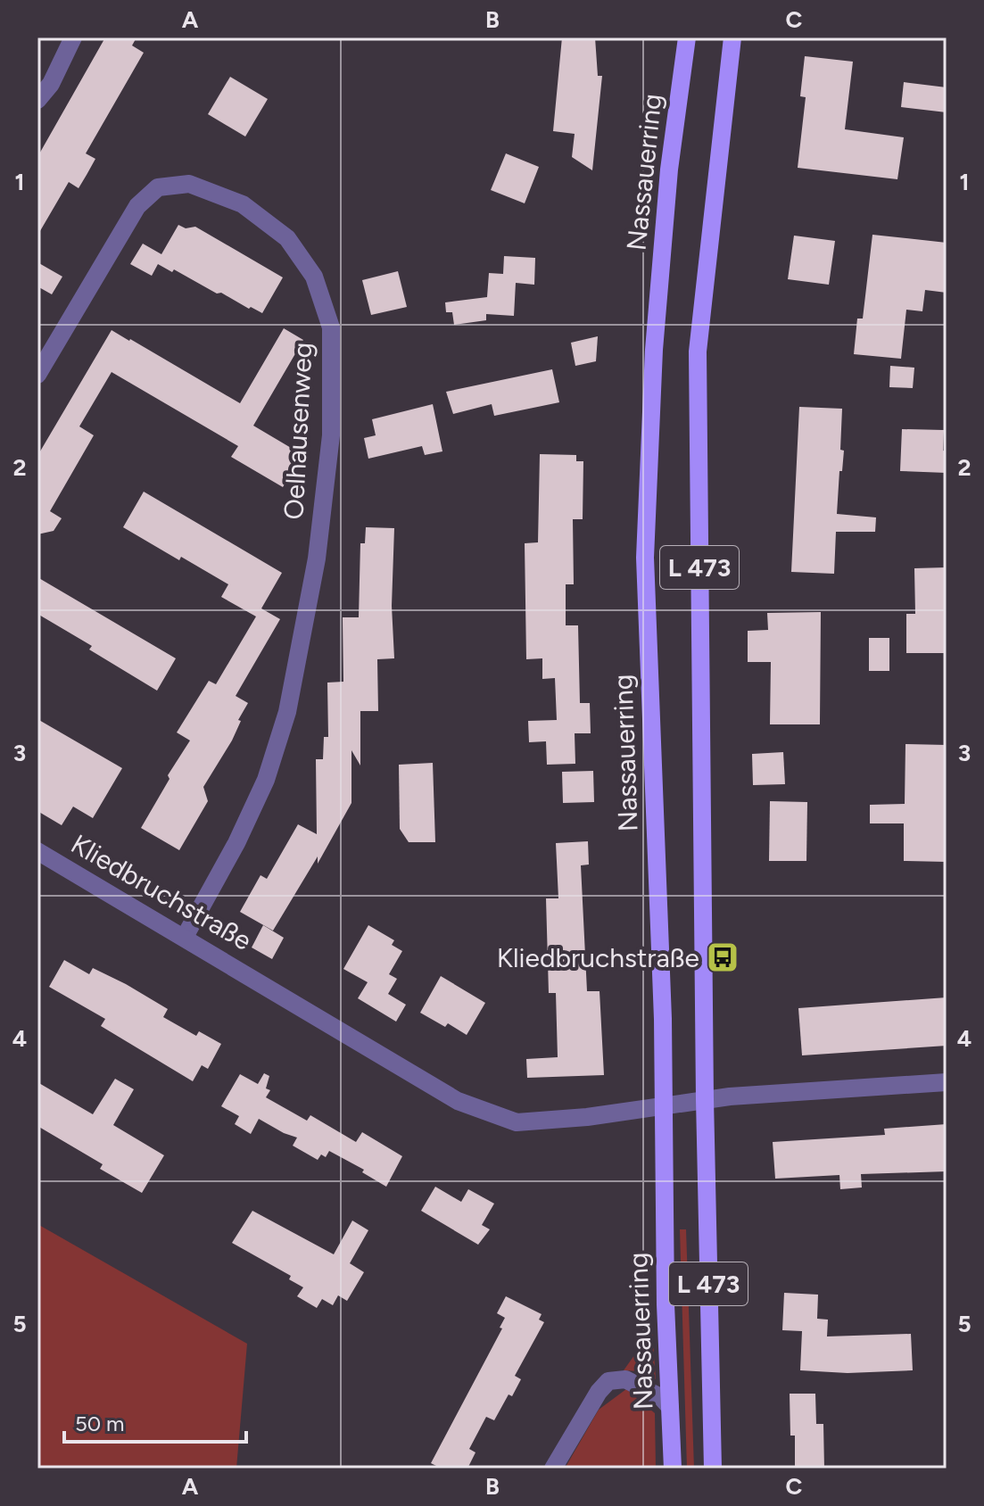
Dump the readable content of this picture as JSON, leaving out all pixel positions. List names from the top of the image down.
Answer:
{
  "streets": {
    "main road": ["Nassauerring", "L 473"],
    "street": ["Oelhausenweg", "Kliedbruchstraße"]
  },
  "crossings": [
    ["Nassauerring", "Kliedbruchstraße"],
    ["Oelhausenweg", "Kliedbruchstraße"],
    ["L 473", "Kliedbruchstraße"]
  ],
  "places": {
    "bus stop": ["Kliedbruchstraße"]
  },
  "scale_bar": "50 m",
  "grid": {
    "columns": ["A", "B", "C"],
    "rows": [
      "1",
      "2",
      "3",
      "4",
      "5"
    ]
  }
}
